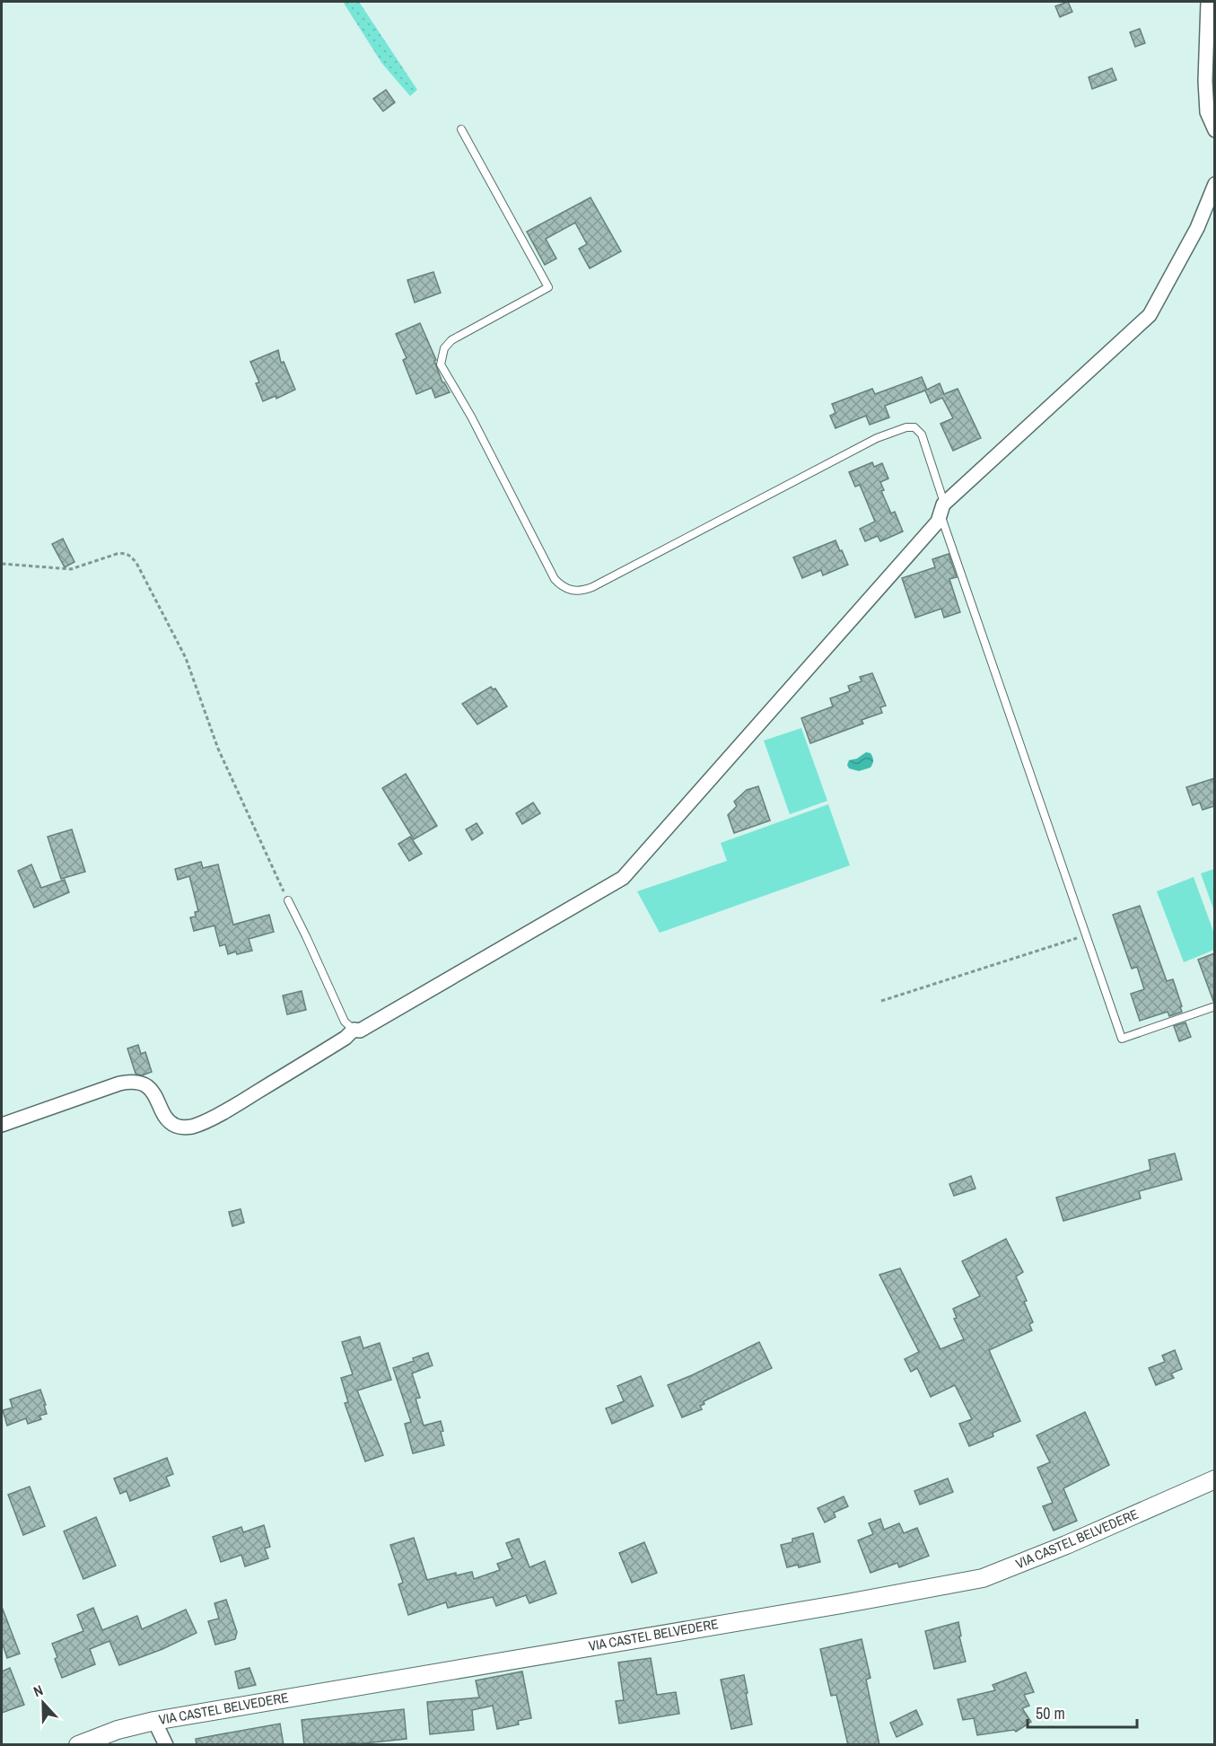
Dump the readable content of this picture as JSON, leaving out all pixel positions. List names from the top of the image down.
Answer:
{
  "streets": {
    "street": ["VIA CASTEL BELVEDERE"]
  },
  "scale_bar": "50 m",
  "north": "top"
}
